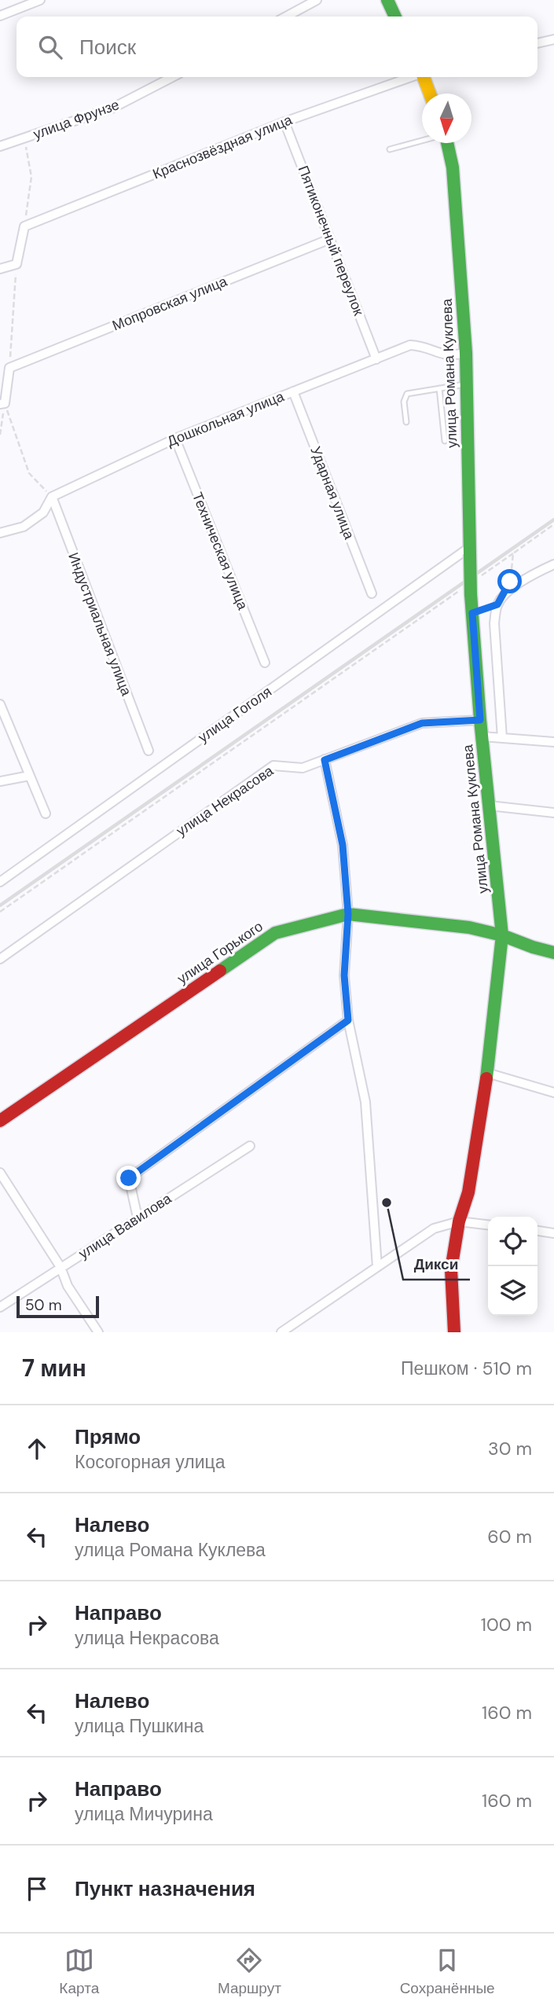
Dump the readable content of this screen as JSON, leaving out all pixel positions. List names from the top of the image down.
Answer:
{
  "streets": {
    "street": [
      "улица Фрунзе",
      "Краснозвёздная улица",
      "Пятиконечный переулок",
      "Мопровская улица",
      "улица Романа Куклева",
      "Дошкольная улица",
      "Ударная улица",
      "Техническая улица",
      "Индустриальная улица",
      "улица Гоголя",
      "улица Некрасова",
      "улица Горького",
      "улица Вавилова"
    ]
  },
  "crossings": [
    ["Краснозвёздная улица", "Пятиконечный переулок"],
    ["Пятиконечный переулок", "Мопровская улица"],
    ["Пятиконечный переулок", "Дошкольная улица"],
    ["улица Романа Куклева", "Дошкольная улица"],
    ["улица Романа Куклева", "улица Гоголя"],
    ["улица Романа Куклева", "улица Некрасова"],
    ["улица Романа Куклева", "улица Горького"],
    ["Дошкольная улица", "Ударная улица"],
    ["Дошкольная улица", "Техническая улица"],
    ["Дошкольная улица", "Индустриальная улица"]
  ],
  "places": ["Дикси"],
  "scale_bar": "50 m",
  "north": "bottom",
  "page": {
    "search": "Поиск",
    "scale": "50 m",
    "heading": ["7 мин", "Пешком · 510 m"],
    "list": [
      ["Прямо", "Косогорная улица", "30 m"],
      ["Налево", "улица Романа Куклева", "60 m"],
      ["Направо", "улица Некрасова", "100 m"],
      ["Налево", "улица Пушкина", "160 m"],
      ["Направо", "улица Мичурина", "160 m"],
      "Пункт назначения"
    ],
    "nav": ["Карта", "Маршрут", "Сохранённые"]
  }
}
